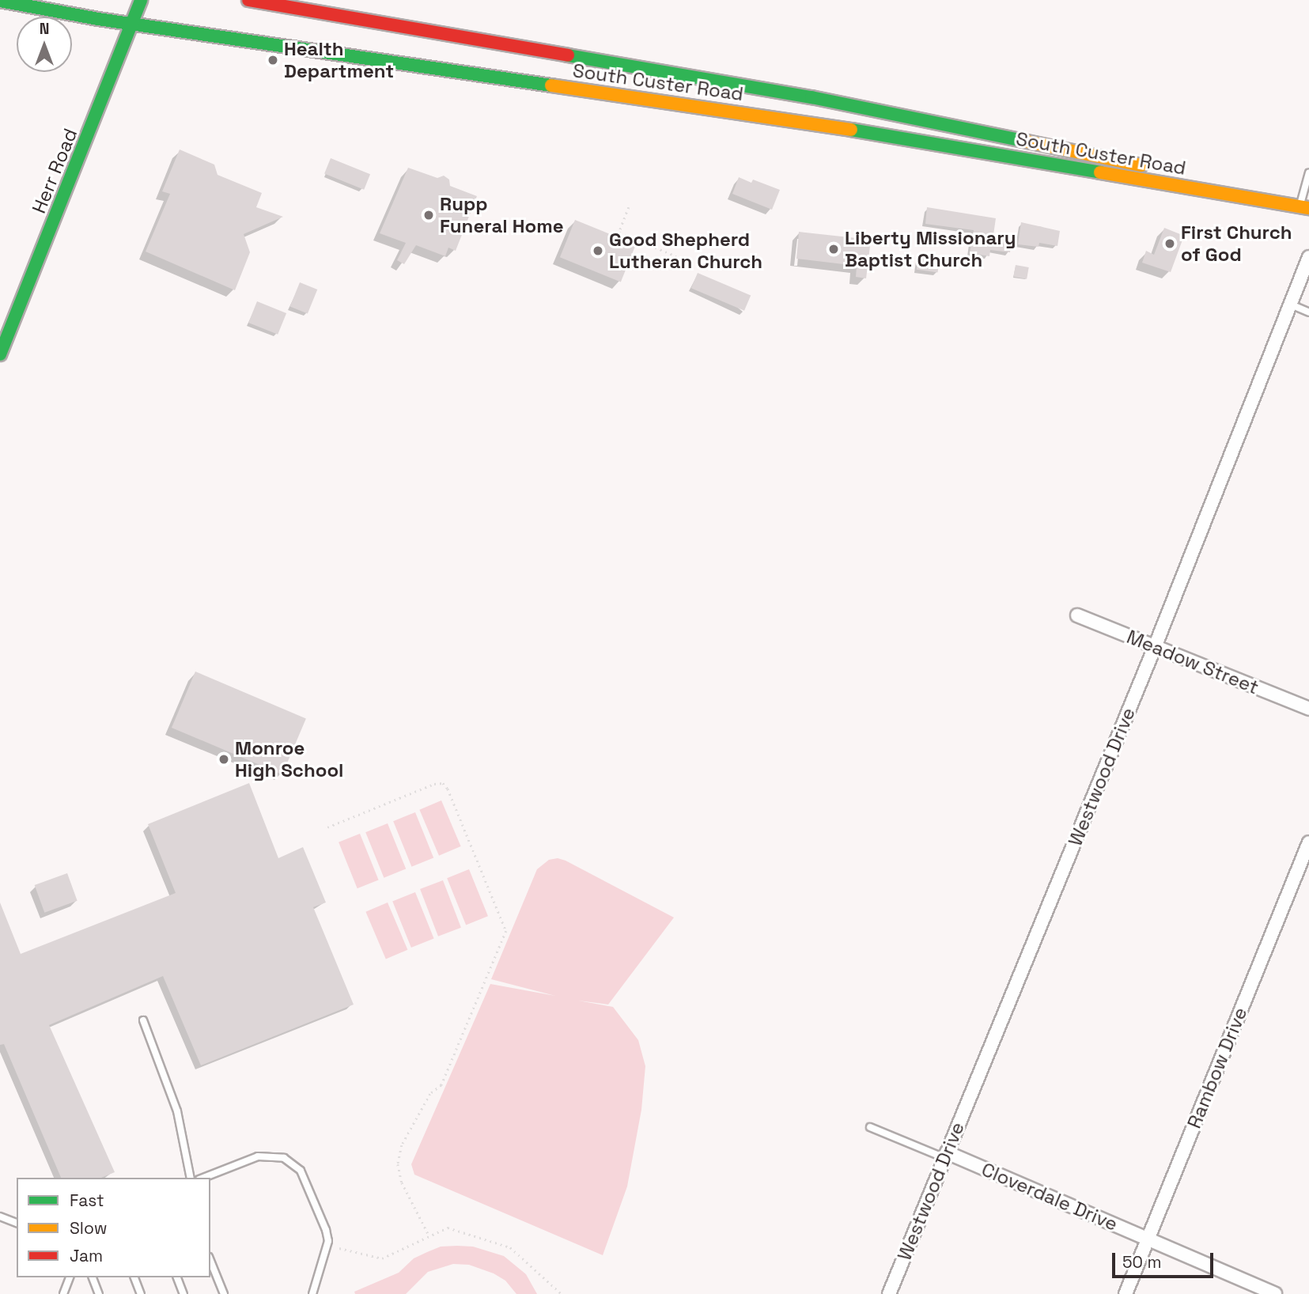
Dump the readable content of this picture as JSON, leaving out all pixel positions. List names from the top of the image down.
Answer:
{
  "streets": {
    "main road": ["South Custer Road", "Herr Road"],
    "street": [
      "Meadow Street",
      "Westwood Drive",
      "Rambow Drive",
      "Cloverdale Drive"
    ]
  },
  "crossings": [
    ["South Custer Road", "Herr Road"],
    ["Meadow Street", "Westwood Drive"],
    ["Westwood Drive", "Cloverdale Drive"],
    ["Rambow Drive", "Cloverdale Drive"]
  ],
  "places": [
    "Health Department",
    "Rupp Funeral Home",
    "First Church of God",
    "Liberty Missionary Baptist Church",
    "Good Shepherd Lutheran Church",
    "Monroe High School"
  ],
  "legend": ["Fast", "Slow", "Jam"],
  "scale_bar": "50 m",
  "north": "top"
}
